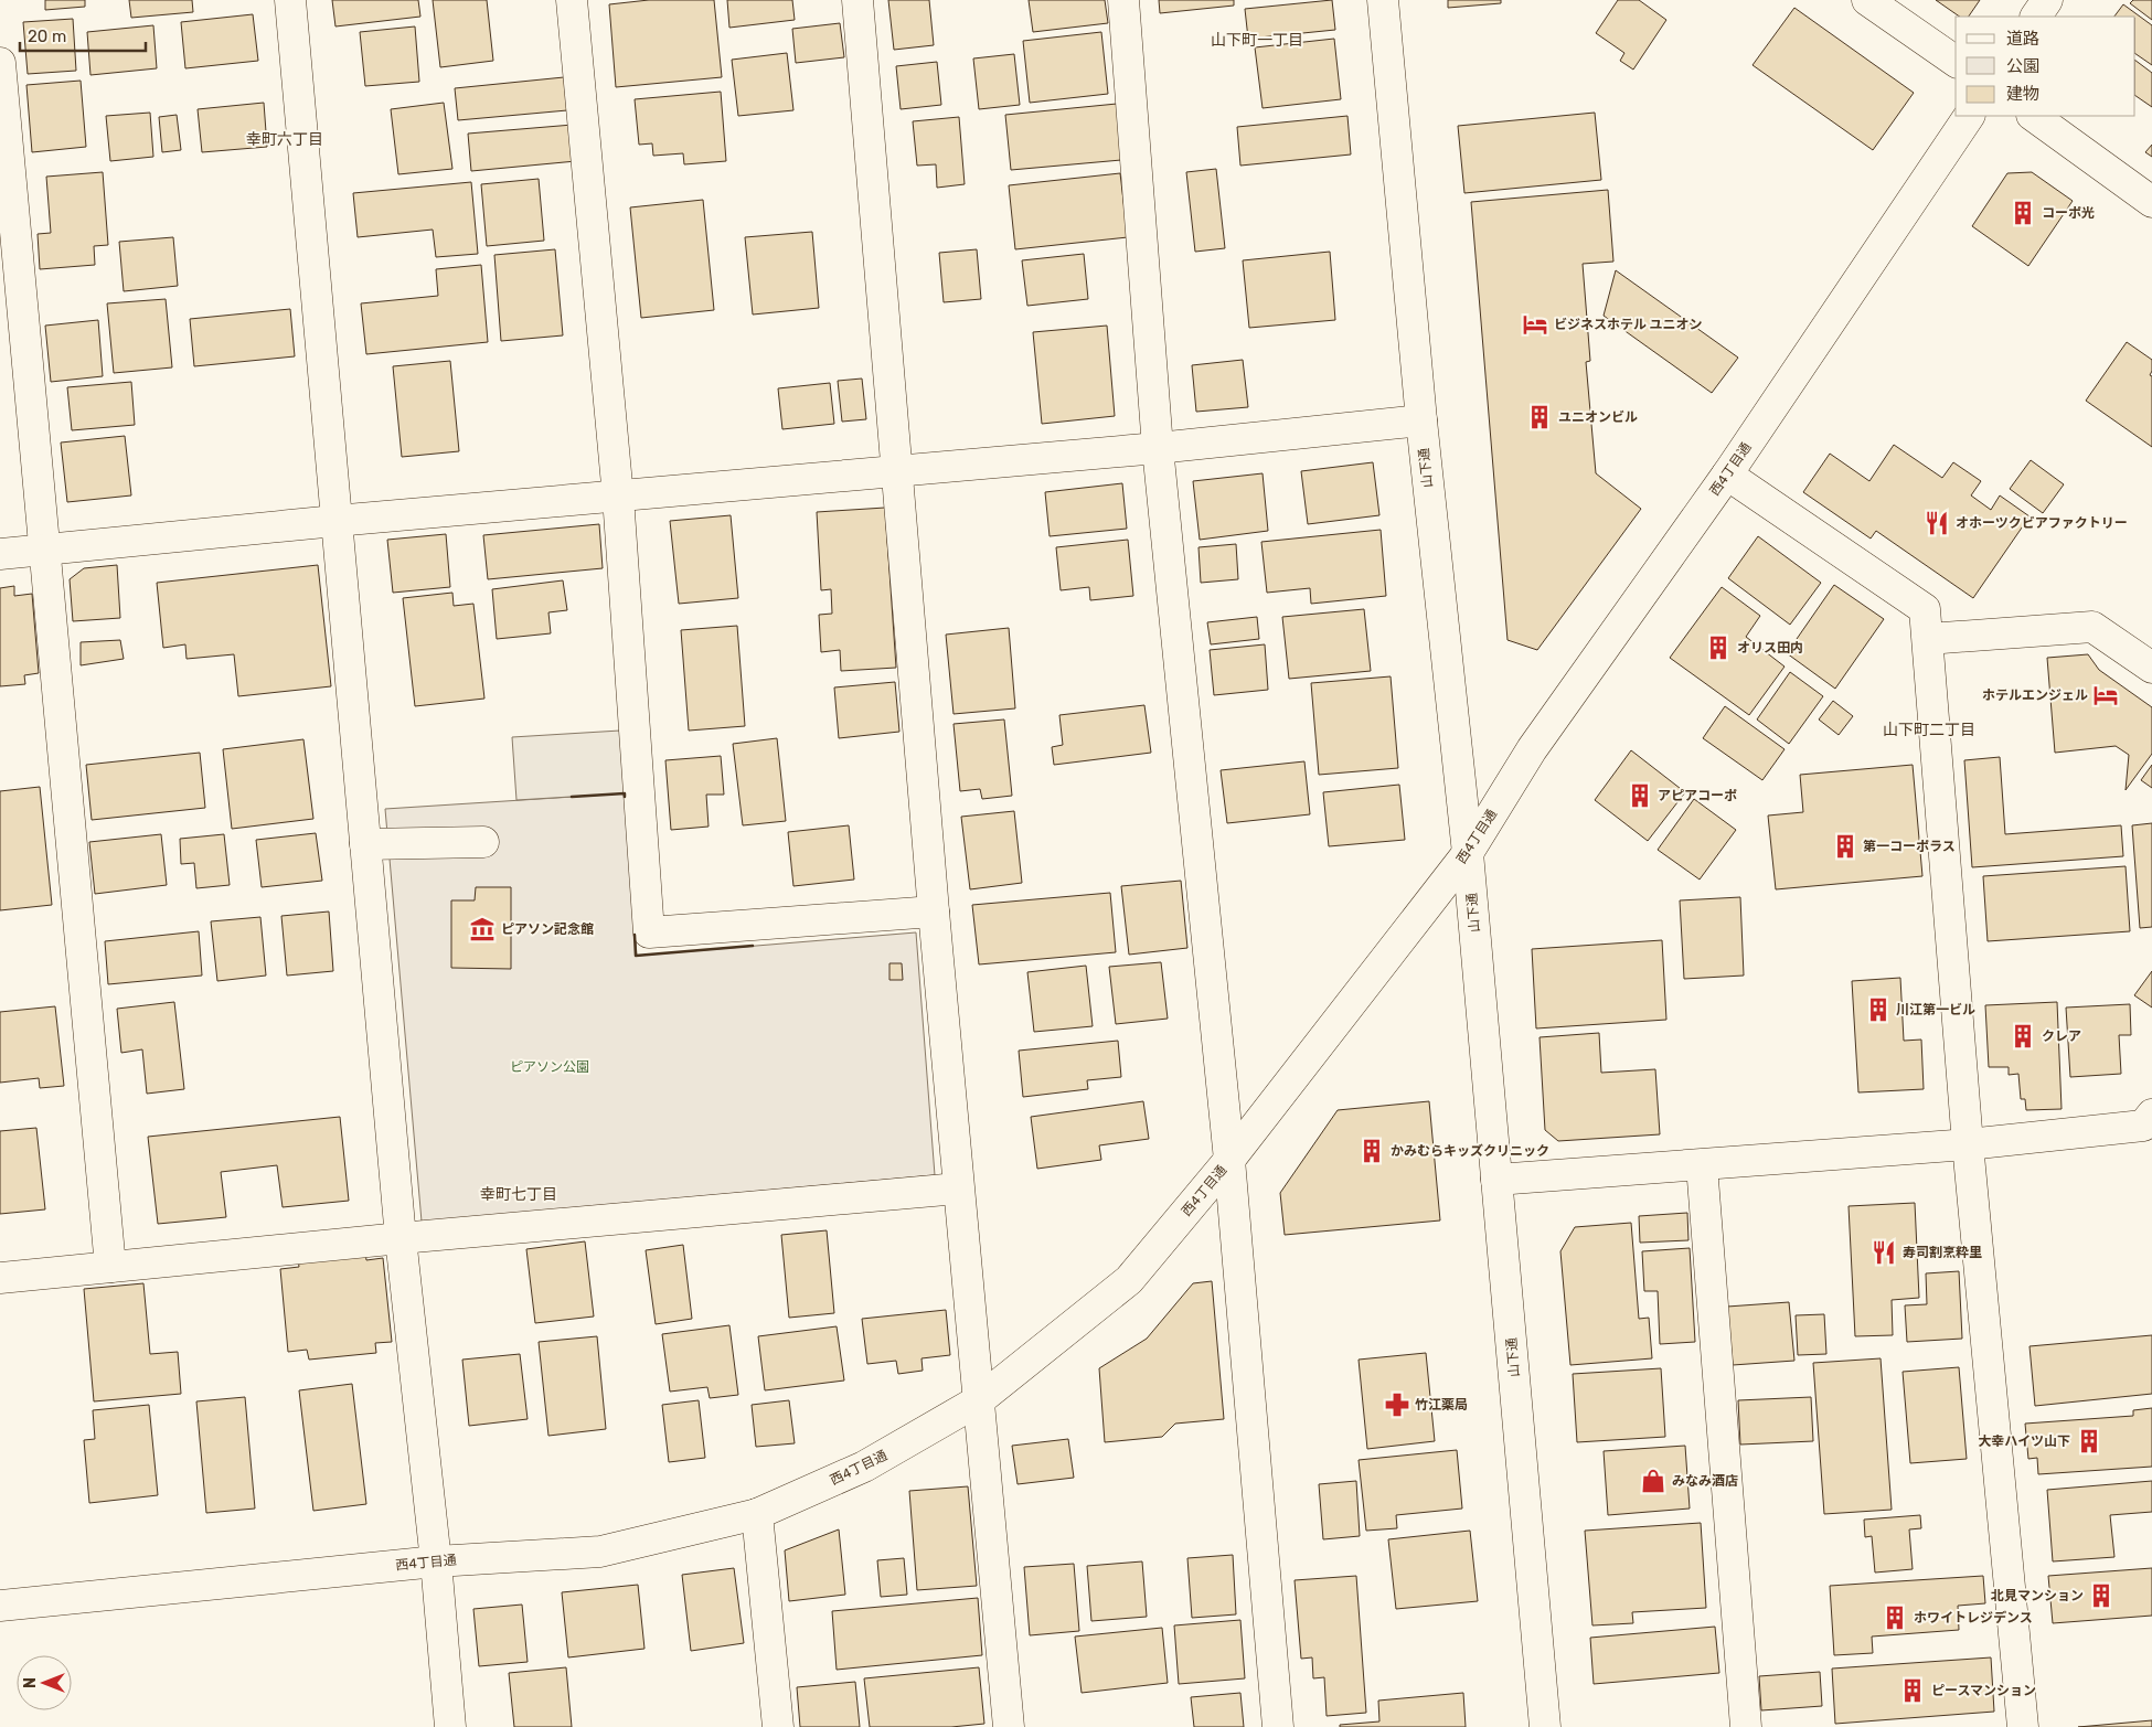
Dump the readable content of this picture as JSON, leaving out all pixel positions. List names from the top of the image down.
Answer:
{
  "streets": {
    "street": ["山下通", "西4丁目通"]
  },
  "crossings": [
    ["山下通", "西4丁目通"]
  ],
  "districts": [
    "山下町一丁目",
    "幸町六丁目",
    "山下町二丁目",
    "幸町七丁目"
  ],
  "parks": ["ピアソン公園"],
  "places": {
    "building": [
      "コーポ光",
      "ユニオンビル",
      "オリス田内",
      "アピアコーポ",
      "第一コーポラス",
      "川江第一ビル",
      "クレア",
      "かみむらキッズクリニック",
      "大幸ハイツ山下",
      "北見マンション",
      "ホワイトレジデンス",
      "ピースマンション"
    ],
    "hotel": ["ビジネスホテル ユニオン", "ホテルエンジェル"],
    "restaurant": ["オホーツクビアファクトリー", "寿司割烹粋里"],
    "museum": ["ピアソン記念館"],
    "pharmacy": ["竹江薬局"],
    "shop": ["みなみ酒店"]
  },
  "legend": ["道路", "公園", "建物"],
  "scale_bar": "20 m",
  "north": "left"
}
